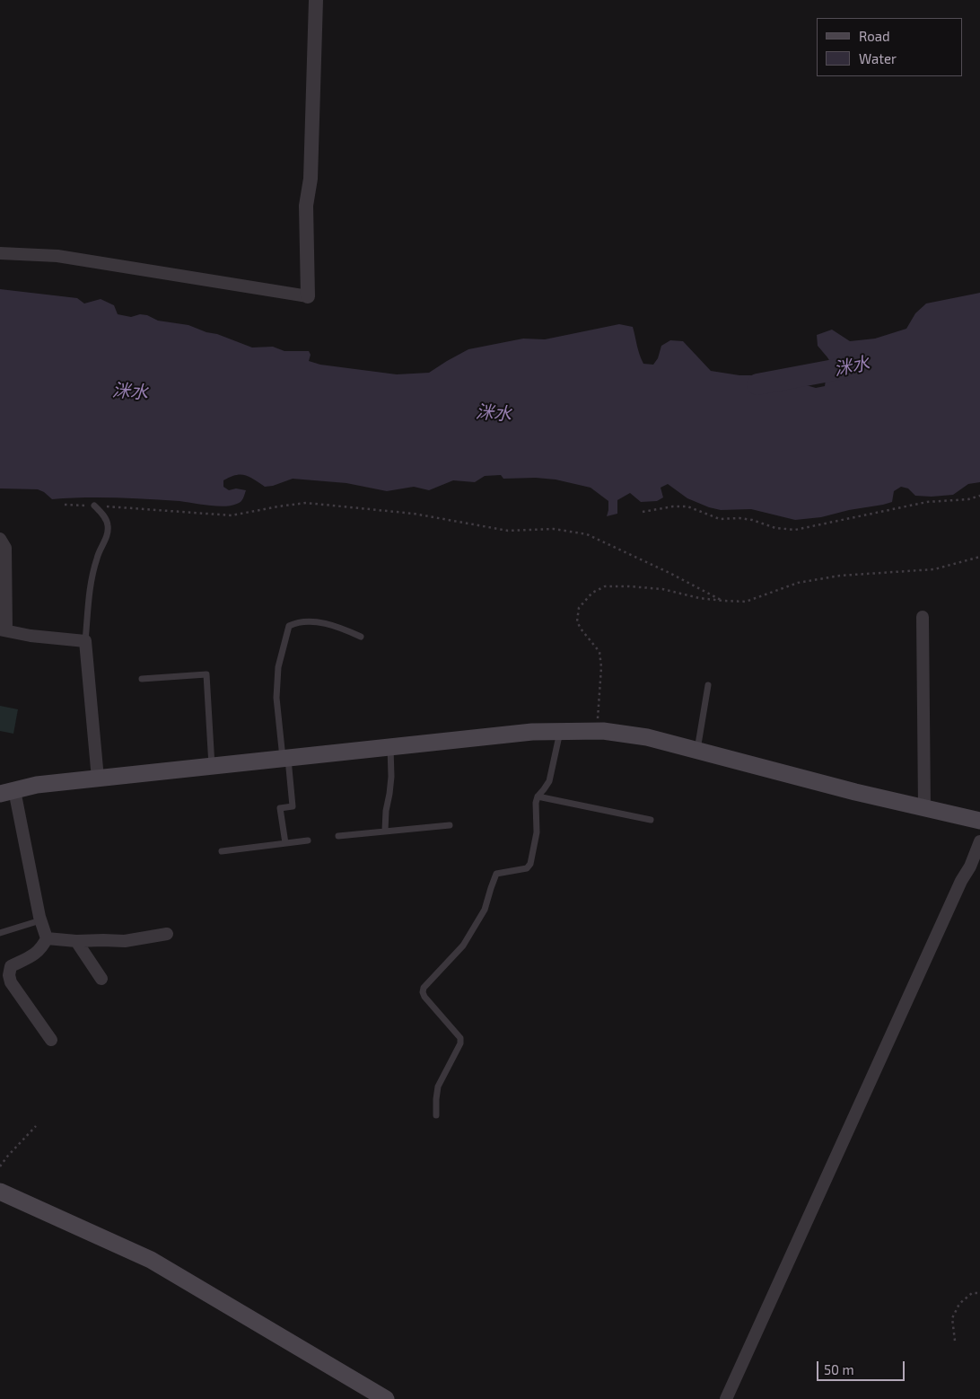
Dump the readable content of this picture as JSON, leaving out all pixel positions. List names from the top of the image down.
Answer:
{
  "water": ["洣水"],
  "legend": ["Road", "Water"],
  "scale_bar": "50 m"
}
